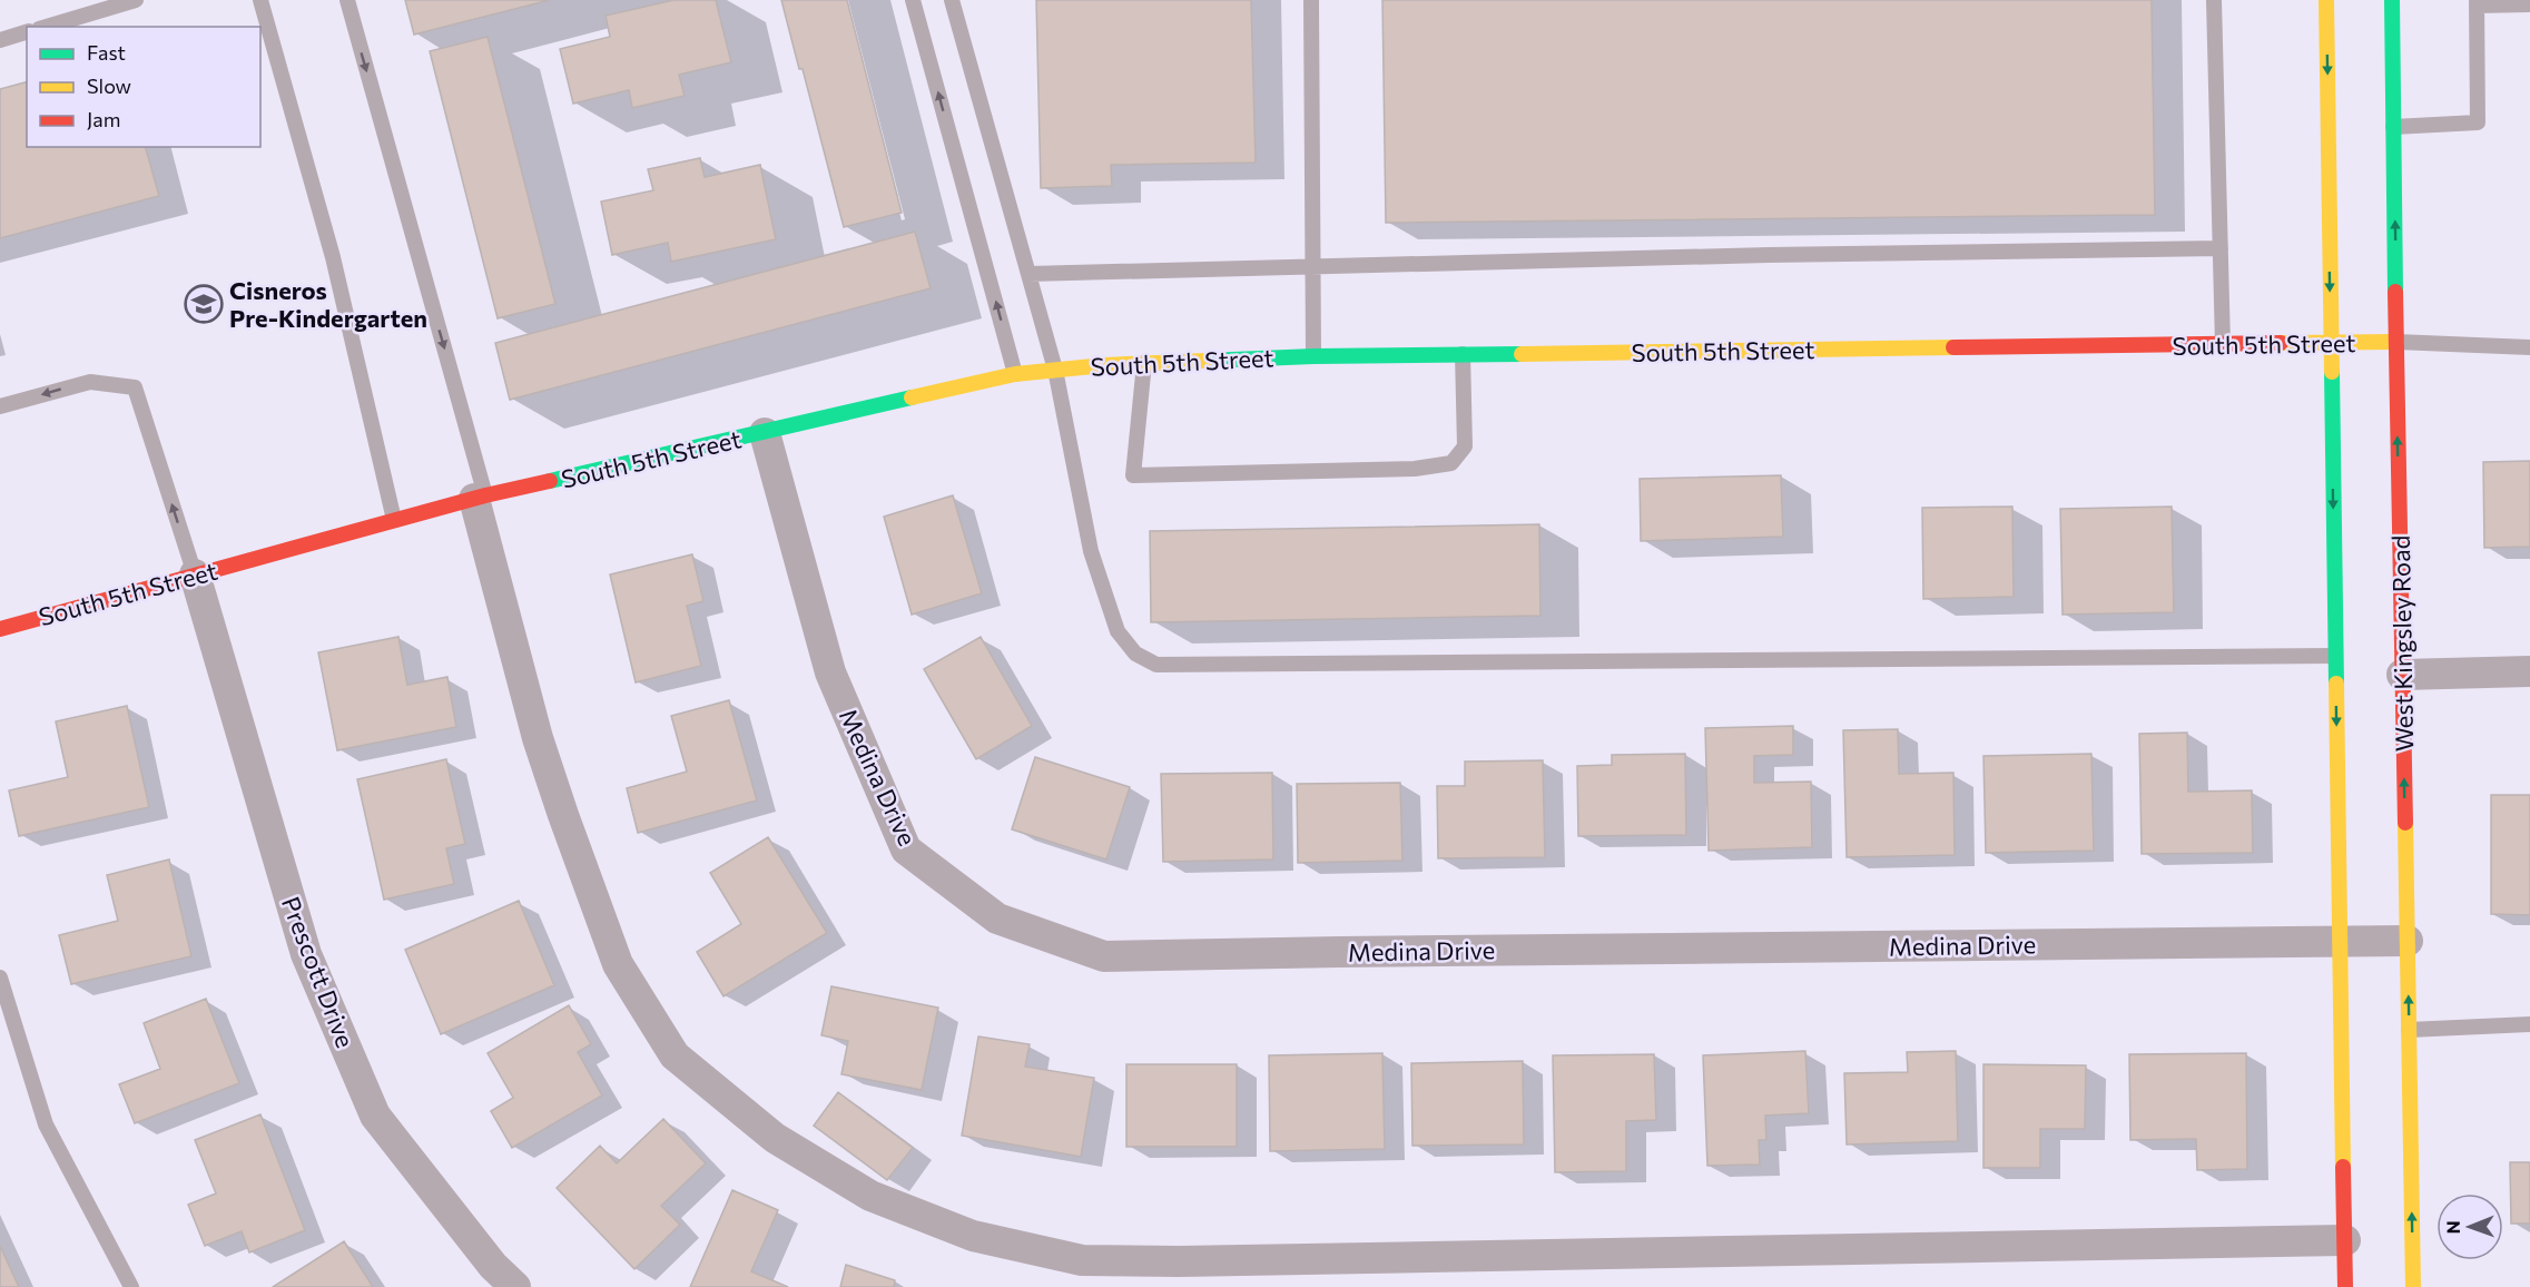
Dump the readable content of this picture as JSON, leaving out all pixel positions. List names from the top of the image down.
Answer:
{
  "streets": {
    "main road": ["South 5th Street", "West Kingsley Road"],
    "street": ["Medina Drive", "Prescott Drive"]
  },
  "crossings": [
    ["South 5th Street", "West Kingsley Road"],
    ["South 5th Street", "Medina Drive"],
    ["South 5th Street", "Prescott Drive"],
    ["West Kingsley Road", "Medina Drive"]
  ],
  "places": {
    "school or university": ["Cisneros Pre-Kindergarten"]
  },
  "legend": ["Fast", "Slow", "Jam"],
  "north": "left"
}
